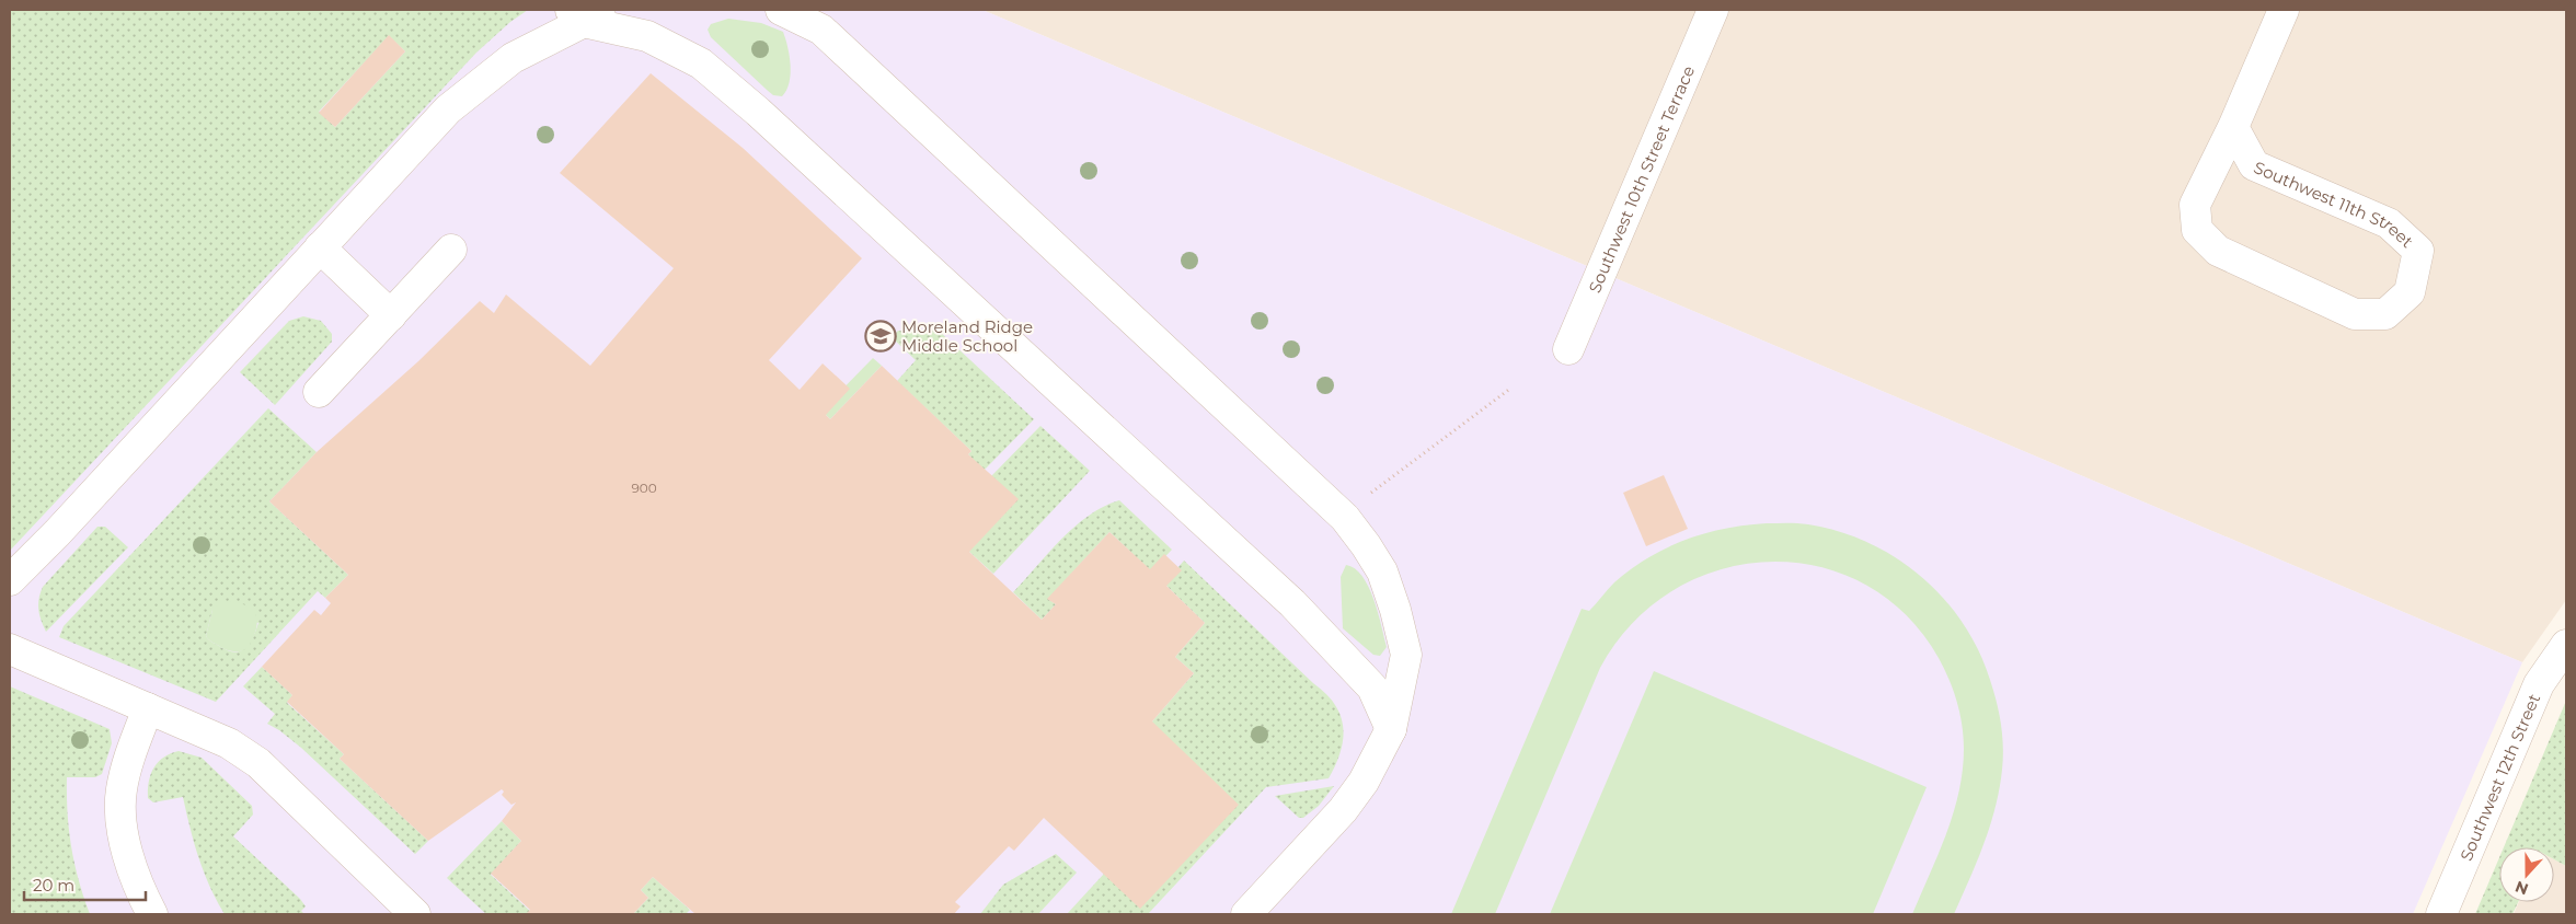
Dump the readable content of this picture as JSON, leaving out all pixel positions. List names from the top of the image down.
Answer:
{
  "streets": {
    "street": ["Southwest 10th Street Terrace", "Southwest 11th Street", "Southwest 12th Street"]
  },
  "places": {
    "school or university": ["Moreland Ridge Middle School"]
  },
  "house_numbers": ["900"],
  "scale_bar": "20 m",
  "north": "bottom"
}
